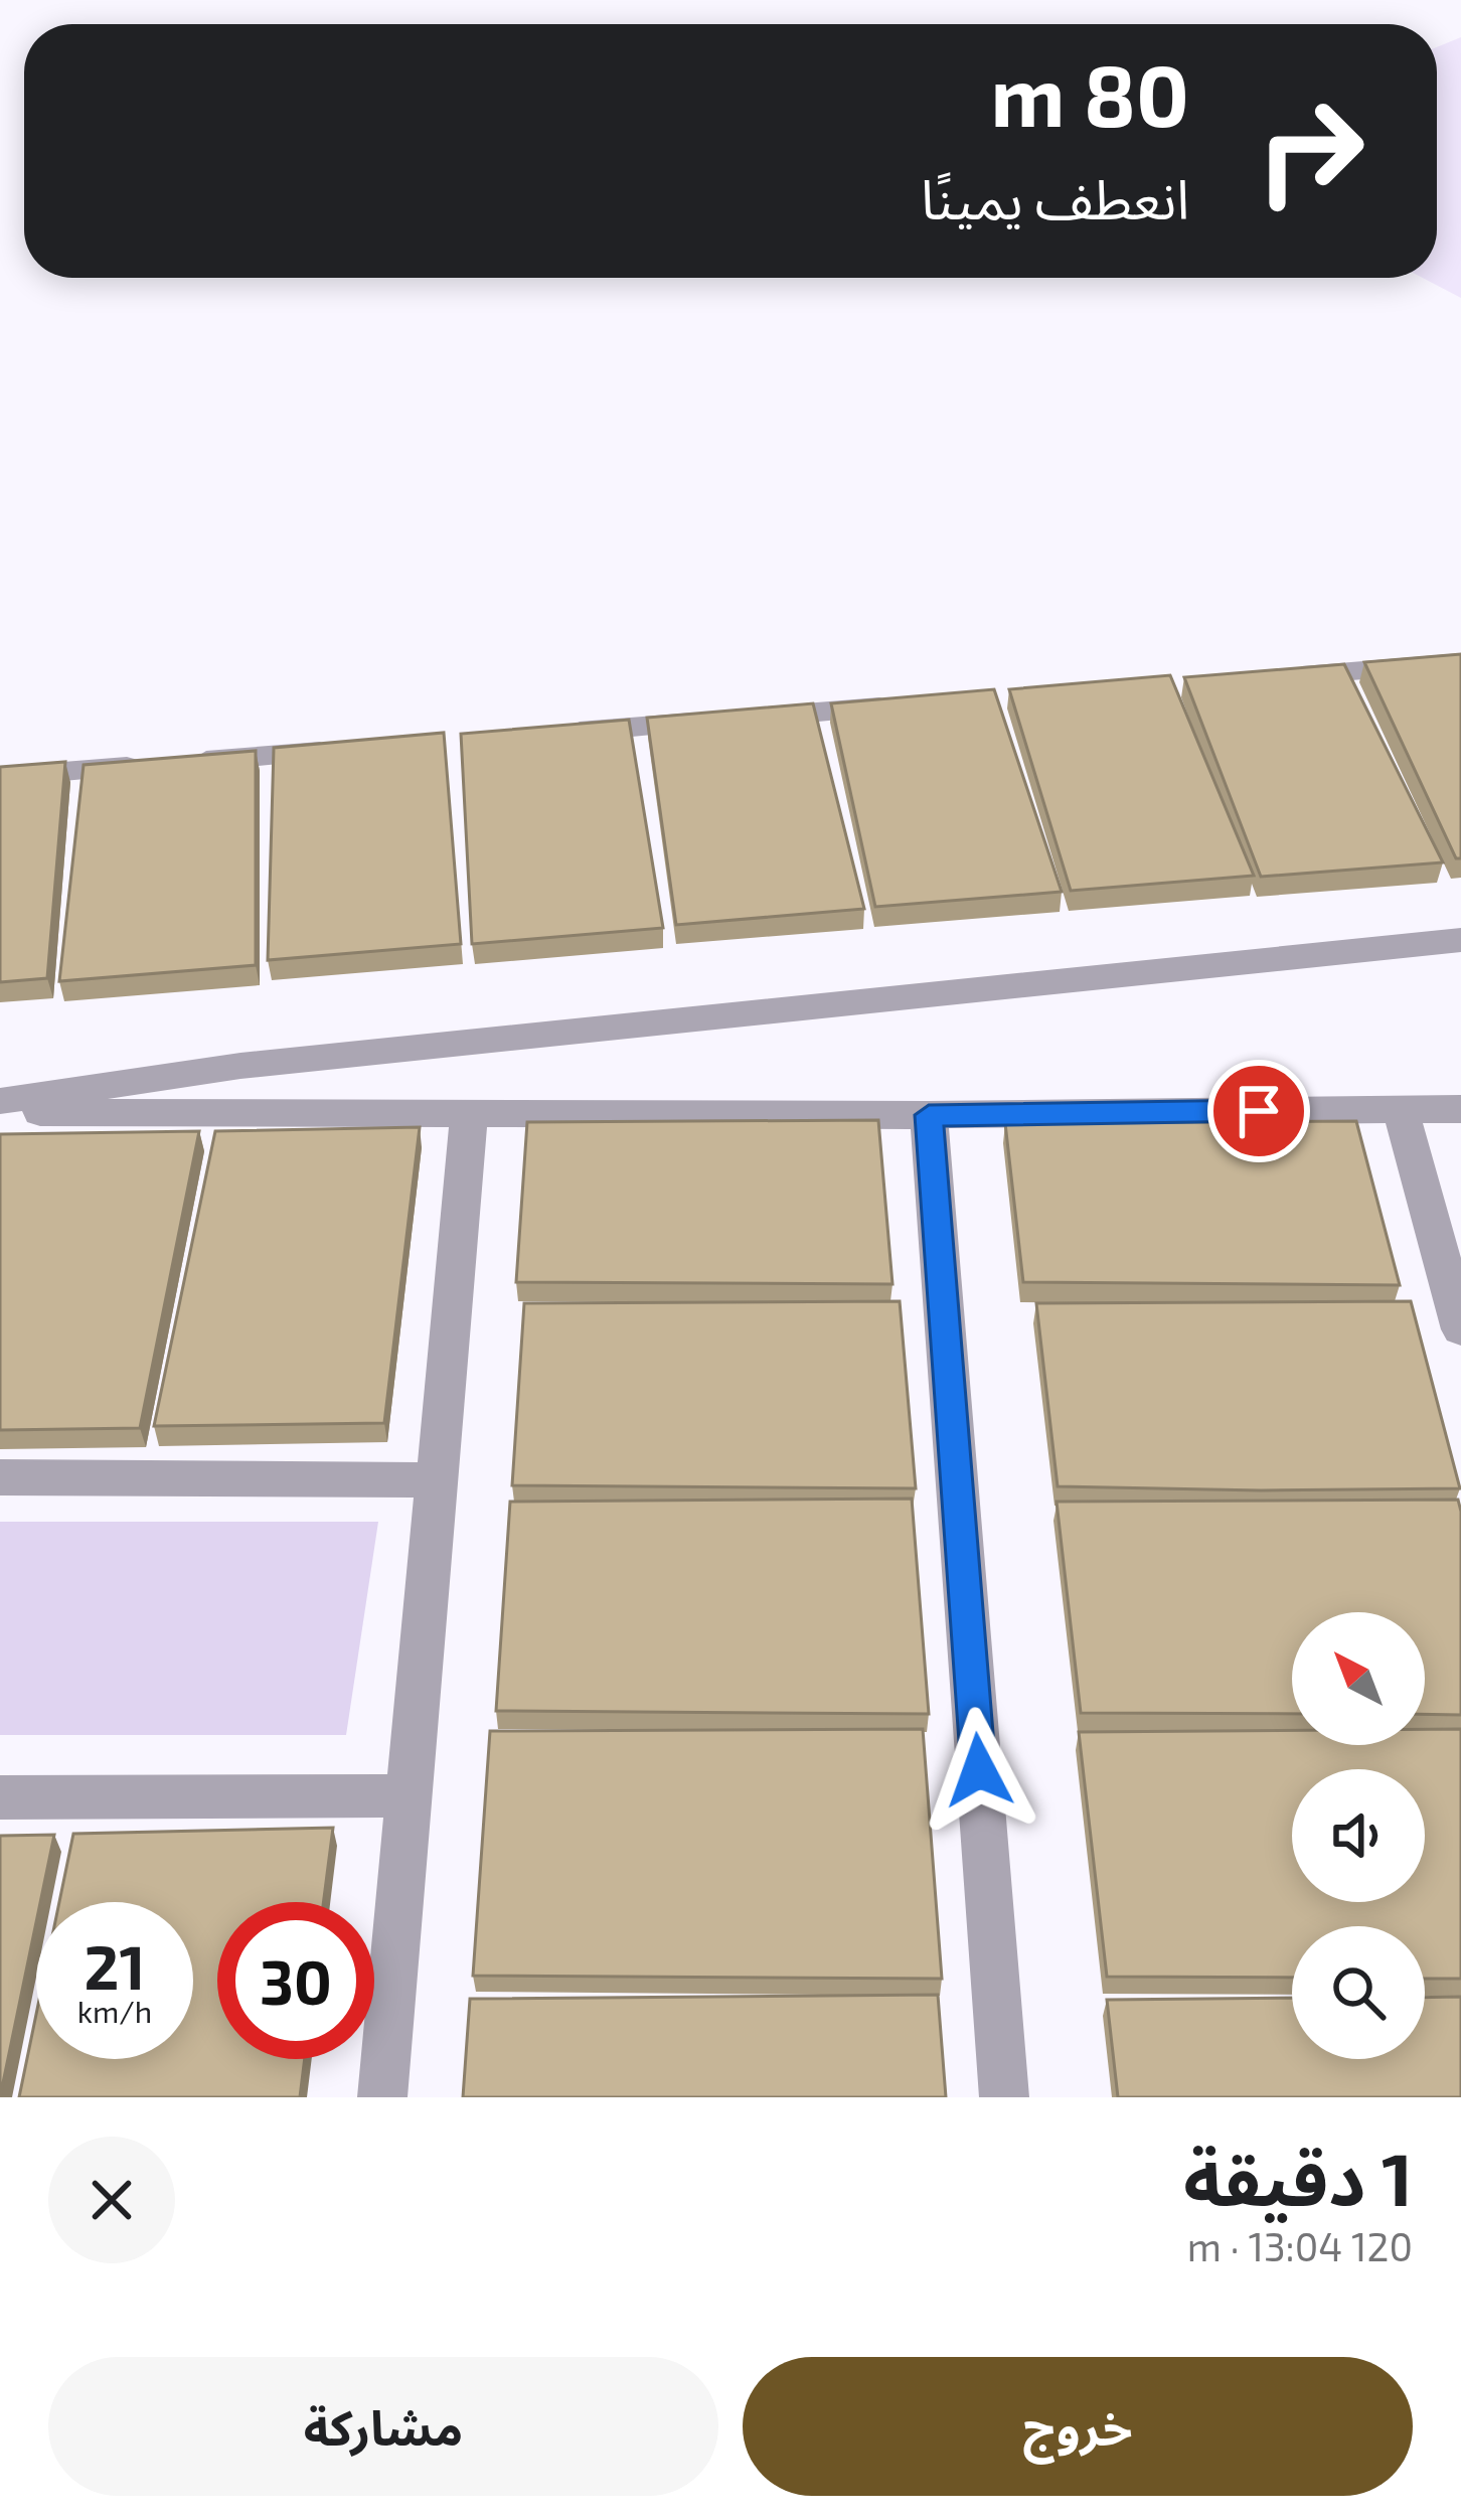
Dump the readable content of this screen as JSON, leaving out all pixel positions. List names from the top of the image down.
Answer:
{
  "north": "top left",
  "page": {
    "turn": ["80 m", "انعطف يمينًا"],
    "speed": "21 km/h",
    "limit": "30",
    "heading": ["1 دقيقة", "120 m · 13:04"],
    "buttons": ["خروج", "مشاركة"]
  }
}
